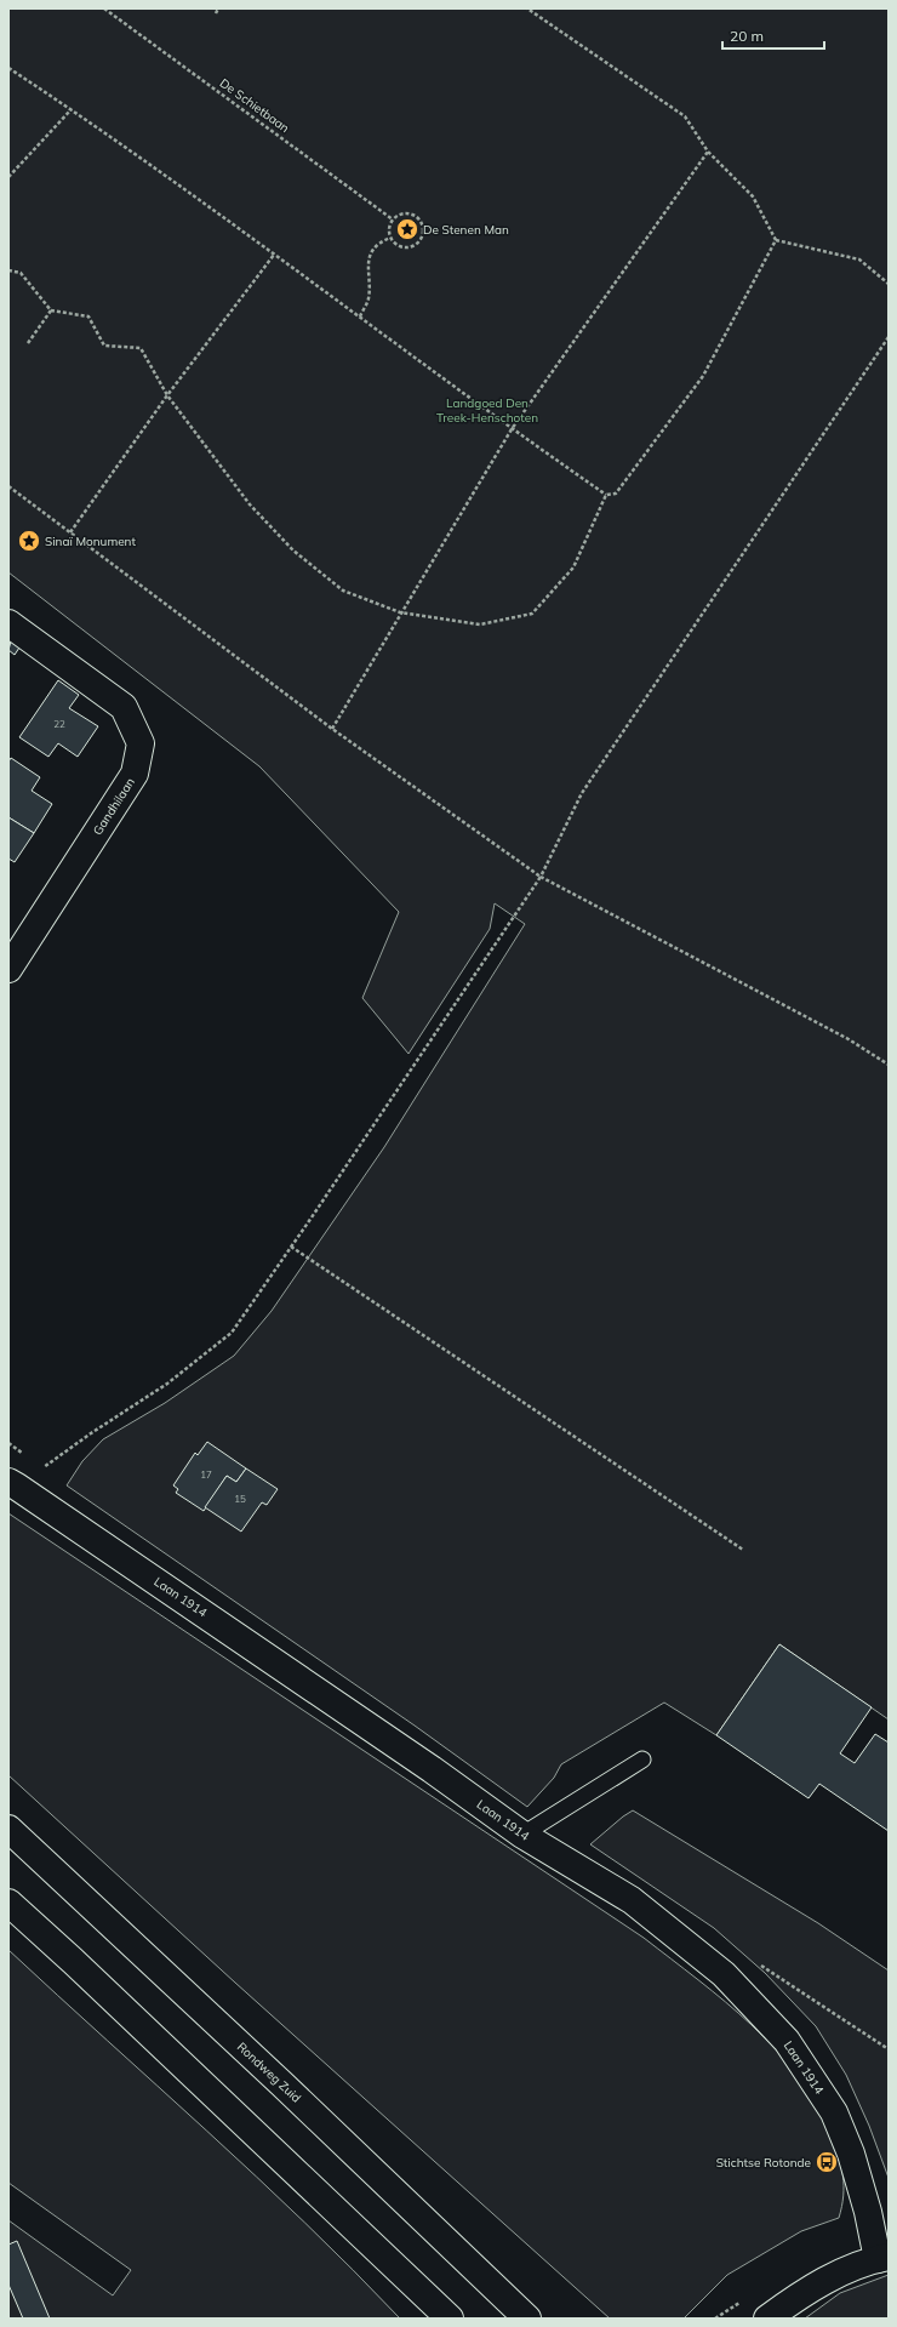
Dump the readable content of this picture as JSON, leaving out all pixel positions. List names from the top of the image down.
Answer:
{
  "streets": {
    "street": ["Gandhilaan", "Laan 1914", "Rondweg Zuid"],
    "path": ["De Schietbaan"]
  },
  "parks": ["Landgoed Den Treek-Henschoten"],
  "places": {
    "place": ["De Stenen Man", "Sinaï Monument"],
    "bus stop": ["Stichtse Rotonde"]
  },
  "house_numbers": ["22", "17", "15"],
  "scale_bar": "20 m"
}
